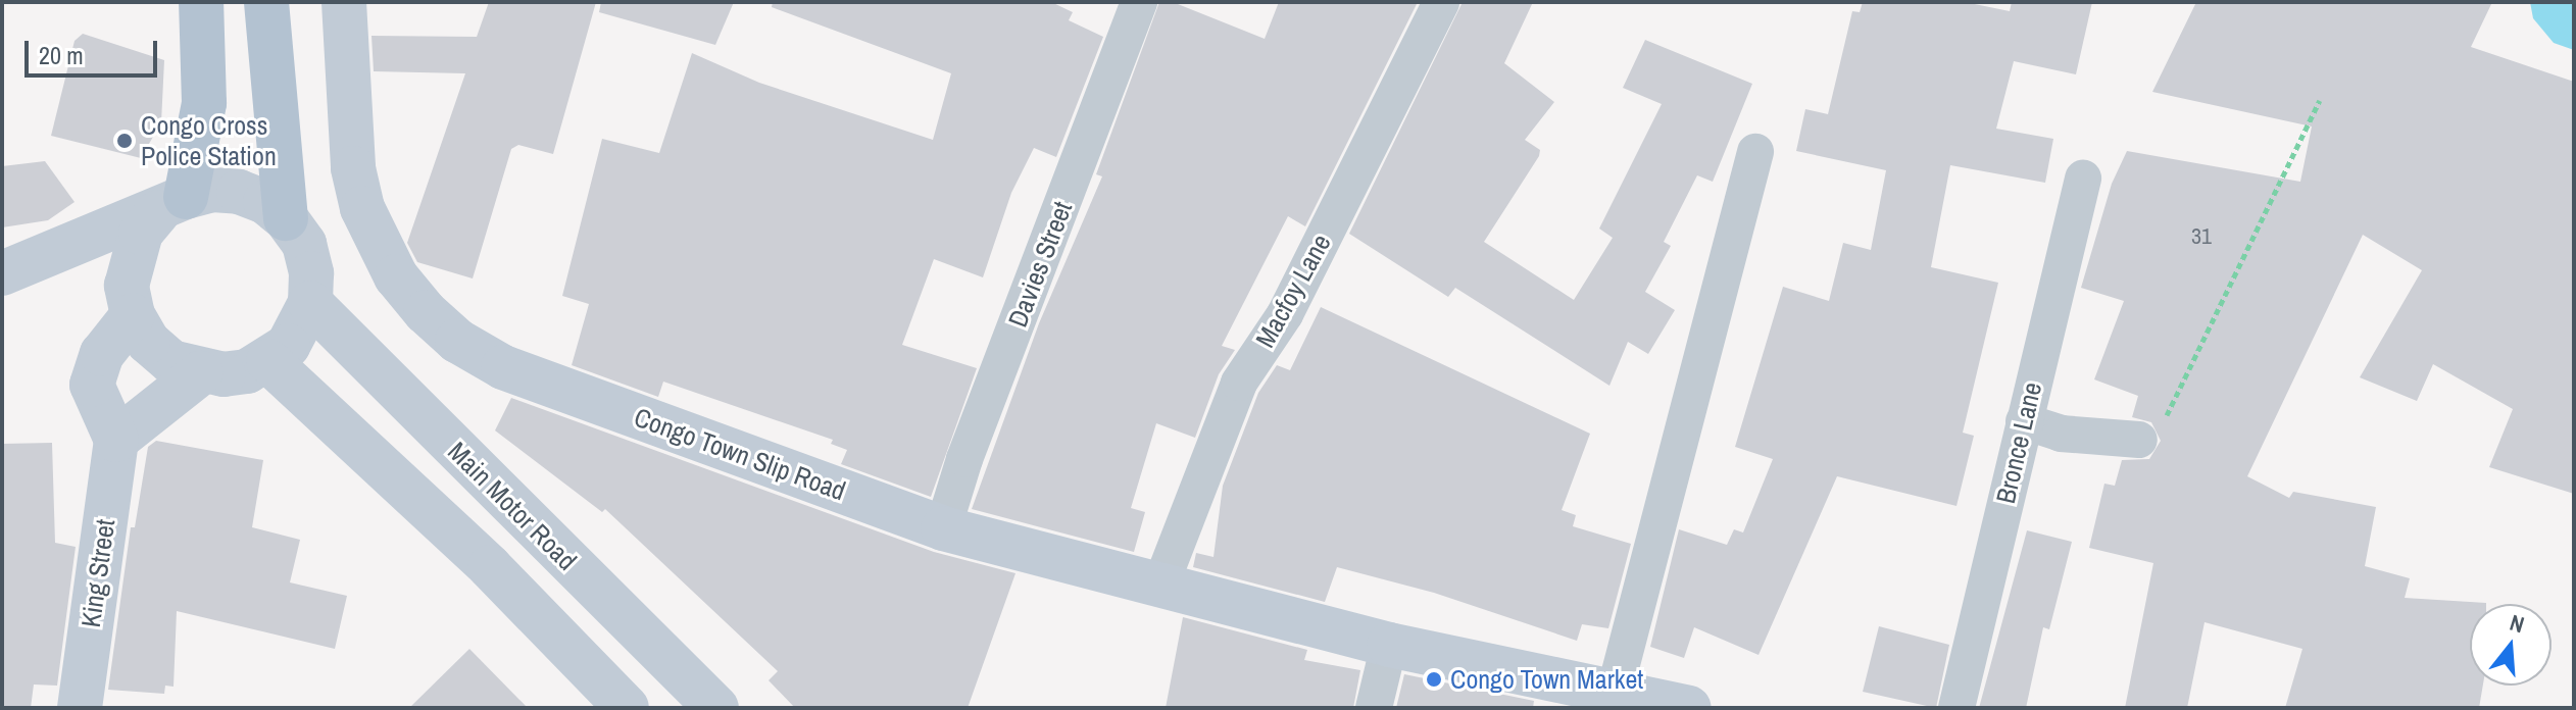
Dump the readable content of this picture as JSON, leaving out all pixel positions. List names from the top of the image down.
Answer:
{
  "streets": {
    "main road": ["Congo Town Slip Road", "Main Motor Road", "King Street"],
    "street": ["Davies Street", "Macfoy Lane", "Bronce Lane"]
  },
  "crossings": [
    ["Davies Street", "Congo Town Slip Road"],
    ["Macfoy Lane", "Congo Town Slip Road"]
  ],
  "places": ["Congo Cross Police Station", "Congo Town Market"],
  "house_numbers": ["31"],
  "scale_bar": "20 m",
  "north": "top"
}
